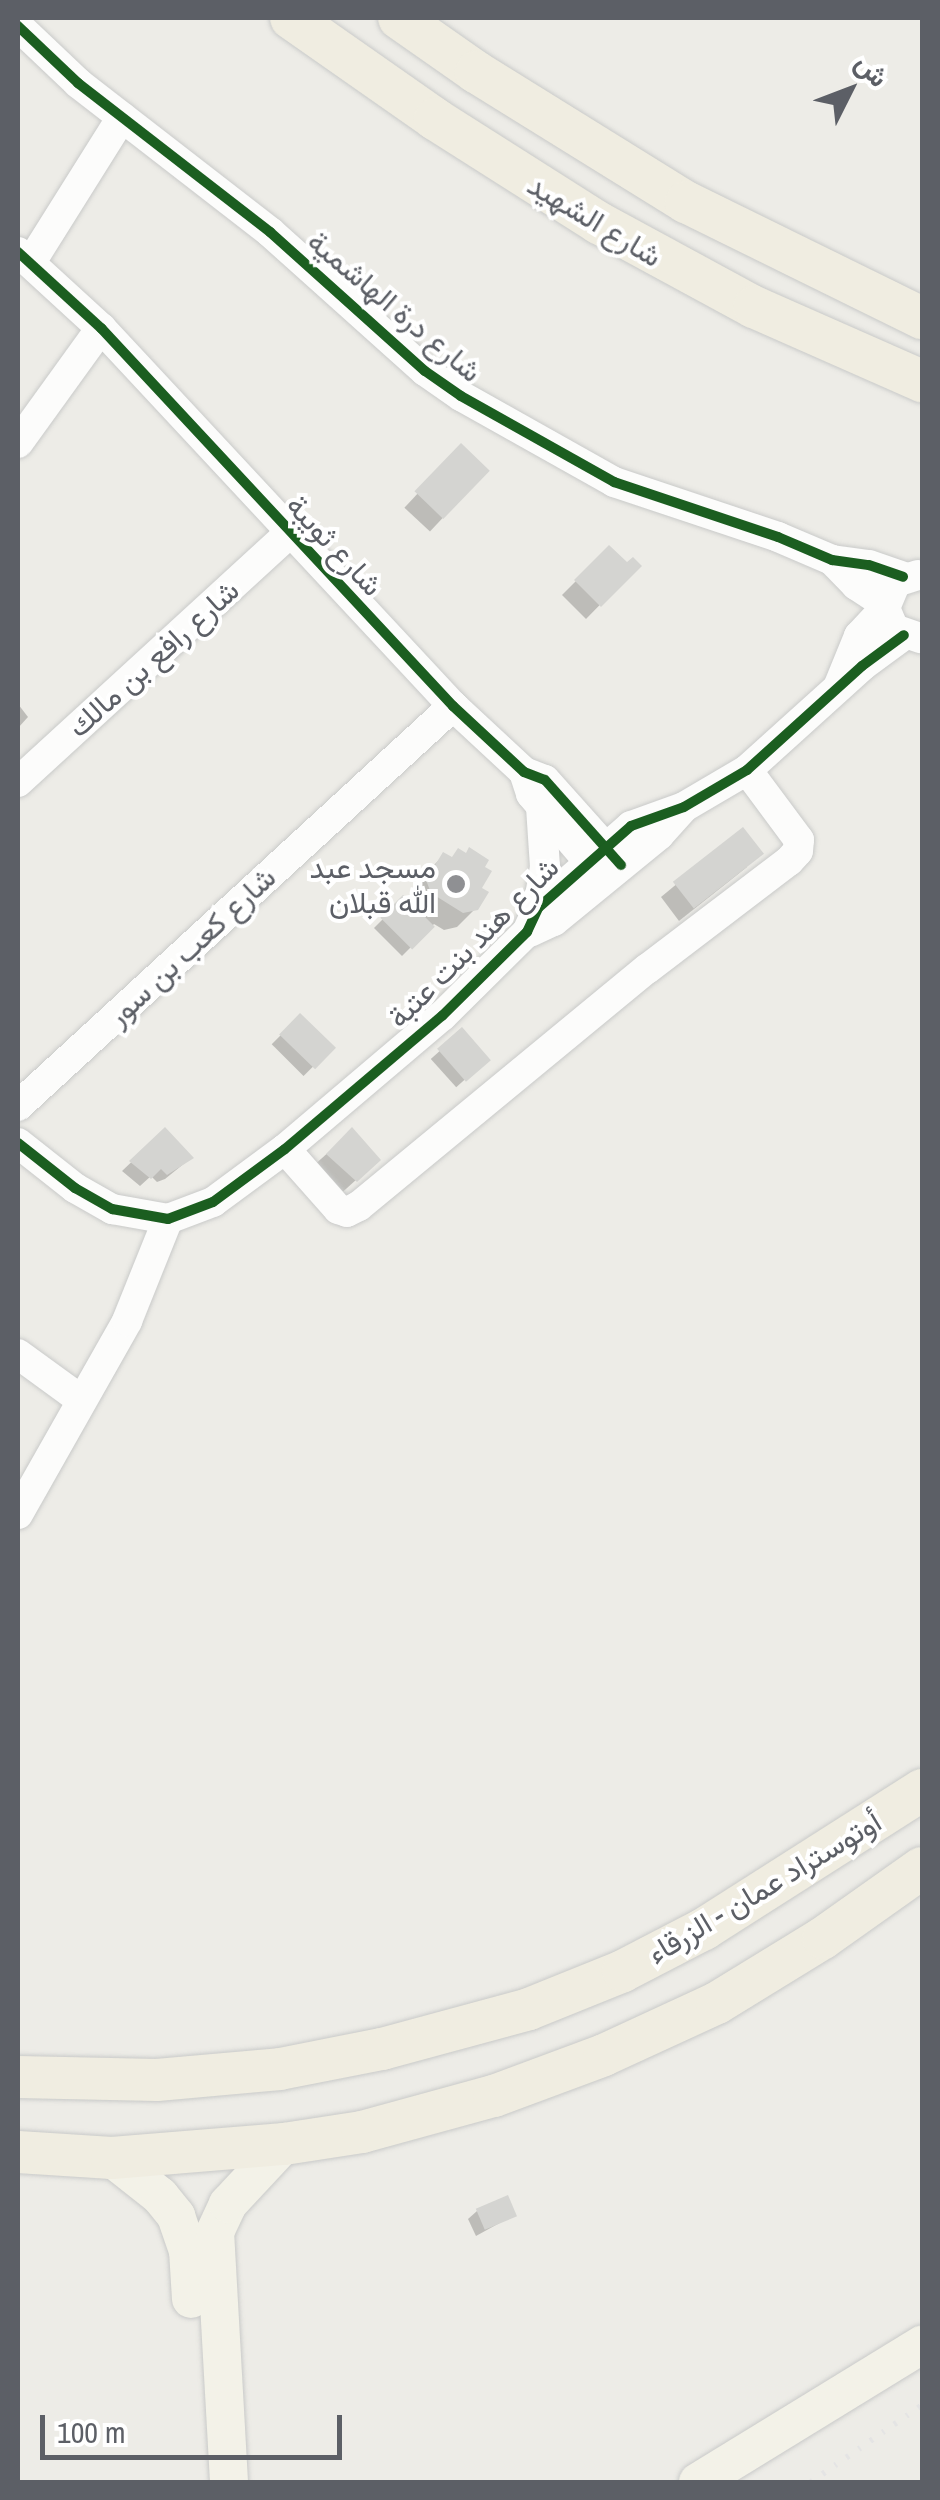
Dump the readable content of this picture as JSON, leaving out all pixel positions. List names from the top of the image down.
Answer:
{
  "streets": {
    "highway": ["شارع الشهيد", "أوتوستراد عمان - الزرقاء"],
    "street": [
      "شارع درة الهاشمية",
      "شارع ثويبة",
      "شارع رافع بن مالك",
      "شارع هند بنت عتبة",
      "شارع كعب بن سور"
    ]
  },
  "crossings": [
    ["شارع درة الهاشمية", "شارع هند بنت عتبة"],
    ["شارع ثويبة", "شارع رافع بن مالك"],
    ["شارع ثويبة", "شارع هند بنت عتبة"],
    ["شارع ثويبة", "شارع كعب بن سور"]
  ],
  "places": ["مسجد عبد الله قبلان"],
  "scale_bar": "100 m",
  "north": "top right"
}
